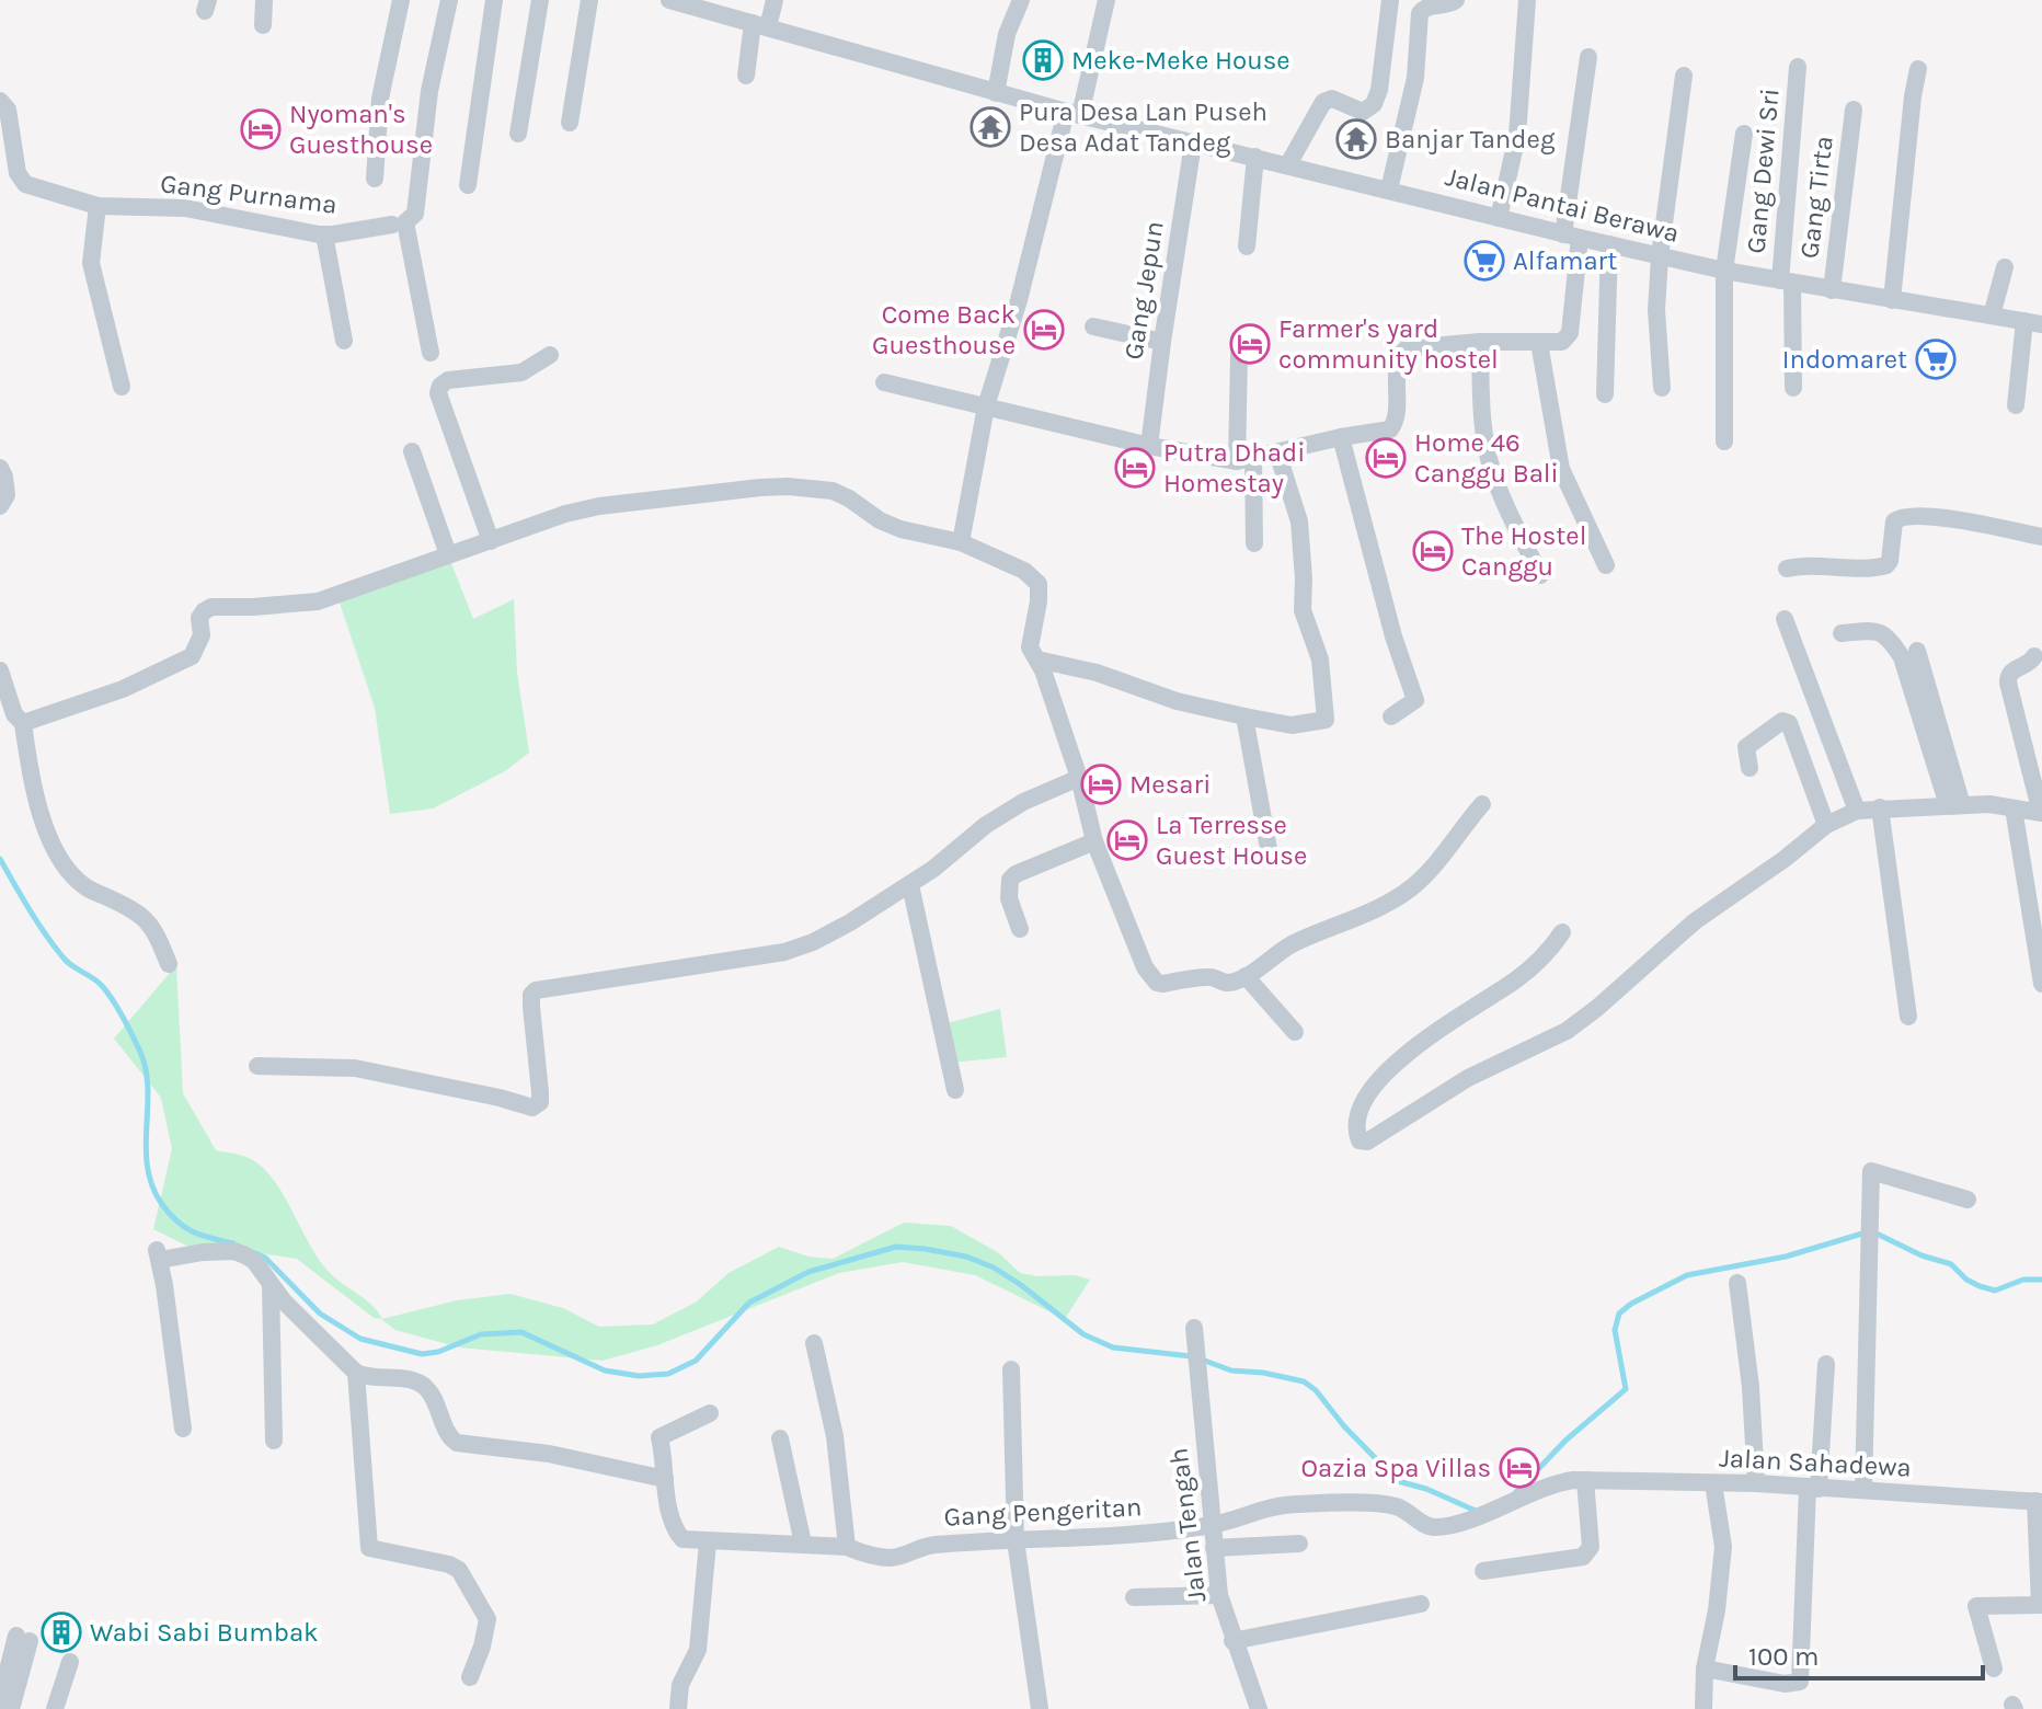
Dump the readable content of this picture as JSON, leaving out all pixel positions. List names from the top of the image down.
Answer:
{
  "streets": {
    "street": [
      "Gang Dewi Sri",
      "Gang Purnama",
      "Gang Tirta",
      "Jalan Pantai Berawa",
      "Gang Jepun",
      "Jalan Sahadewa",
      "Gang Pengeritan",
      "Jalan Tengah"
    ]
  },
  "crossings": [
    ["Gang Dewi Sri", "Jalan Pantai Berawa"],
    ["Gang Tirta", "Jalan Pantai Berawa"],
    ["Jalan Pantai Berawa", "Gang Jepun"],
    ["Jalan Sahadewa", "Gang Pengeritan"],
    ["Jalan Sahadewa", "Jalan Tengah"],
    ["Gang Pengeritan", "Jalan Tengah"]
  ],
  "places": {
    "building": ["Meke-Meke House", "Wabi Sabi Bumbak"],
    "temple": ["Pura Desa Lan Puseh Desa Adat Tandeg", "Banjar Tandeg"],
    "hotel": [
      "Nyoman's Guesthouse",
      "Come Back Guesthouse",
      "Farmer's yard community hostel",
      "Home 46 Canggu Bali",
      "Putra Dhadi Homestay",
      "The Hostel Canggu",
      "Mesari",
      "La Terresse Guest House",
      "Oazia Spa Villas"
    ],
    "supermarket": ["Alfamart", "Indomaret"]
  },
  "scale_bar": "100 m"
}
